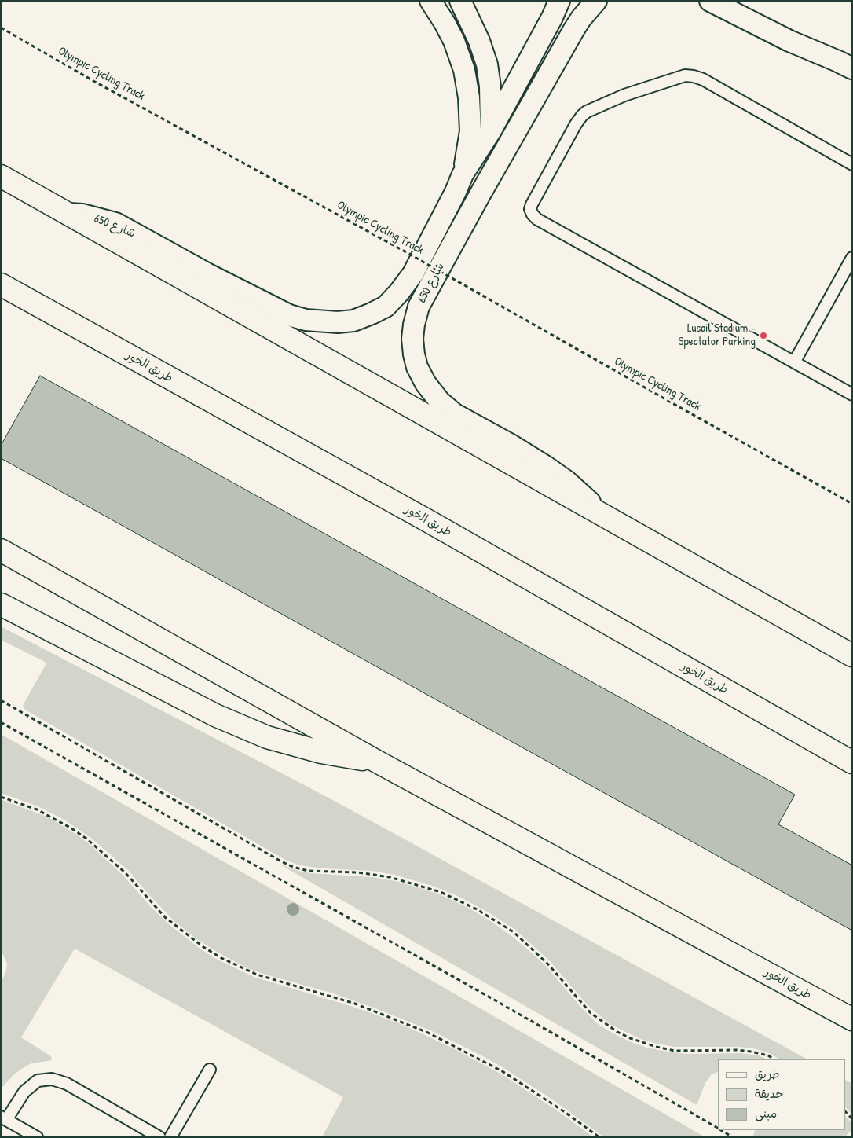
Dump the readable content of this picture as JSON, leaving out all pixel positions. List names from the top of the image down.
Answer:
{
  "streets": {
    "highway": ["طريق الخور"],
    "street": ["شارع 650"],
    "path": ["Olympic Cycling Track"]
  },
  "places": ["Lusail Stadium – Spectator Parking"],
  "legend": ["طريق", "حديقة", "مبنى"]
}
